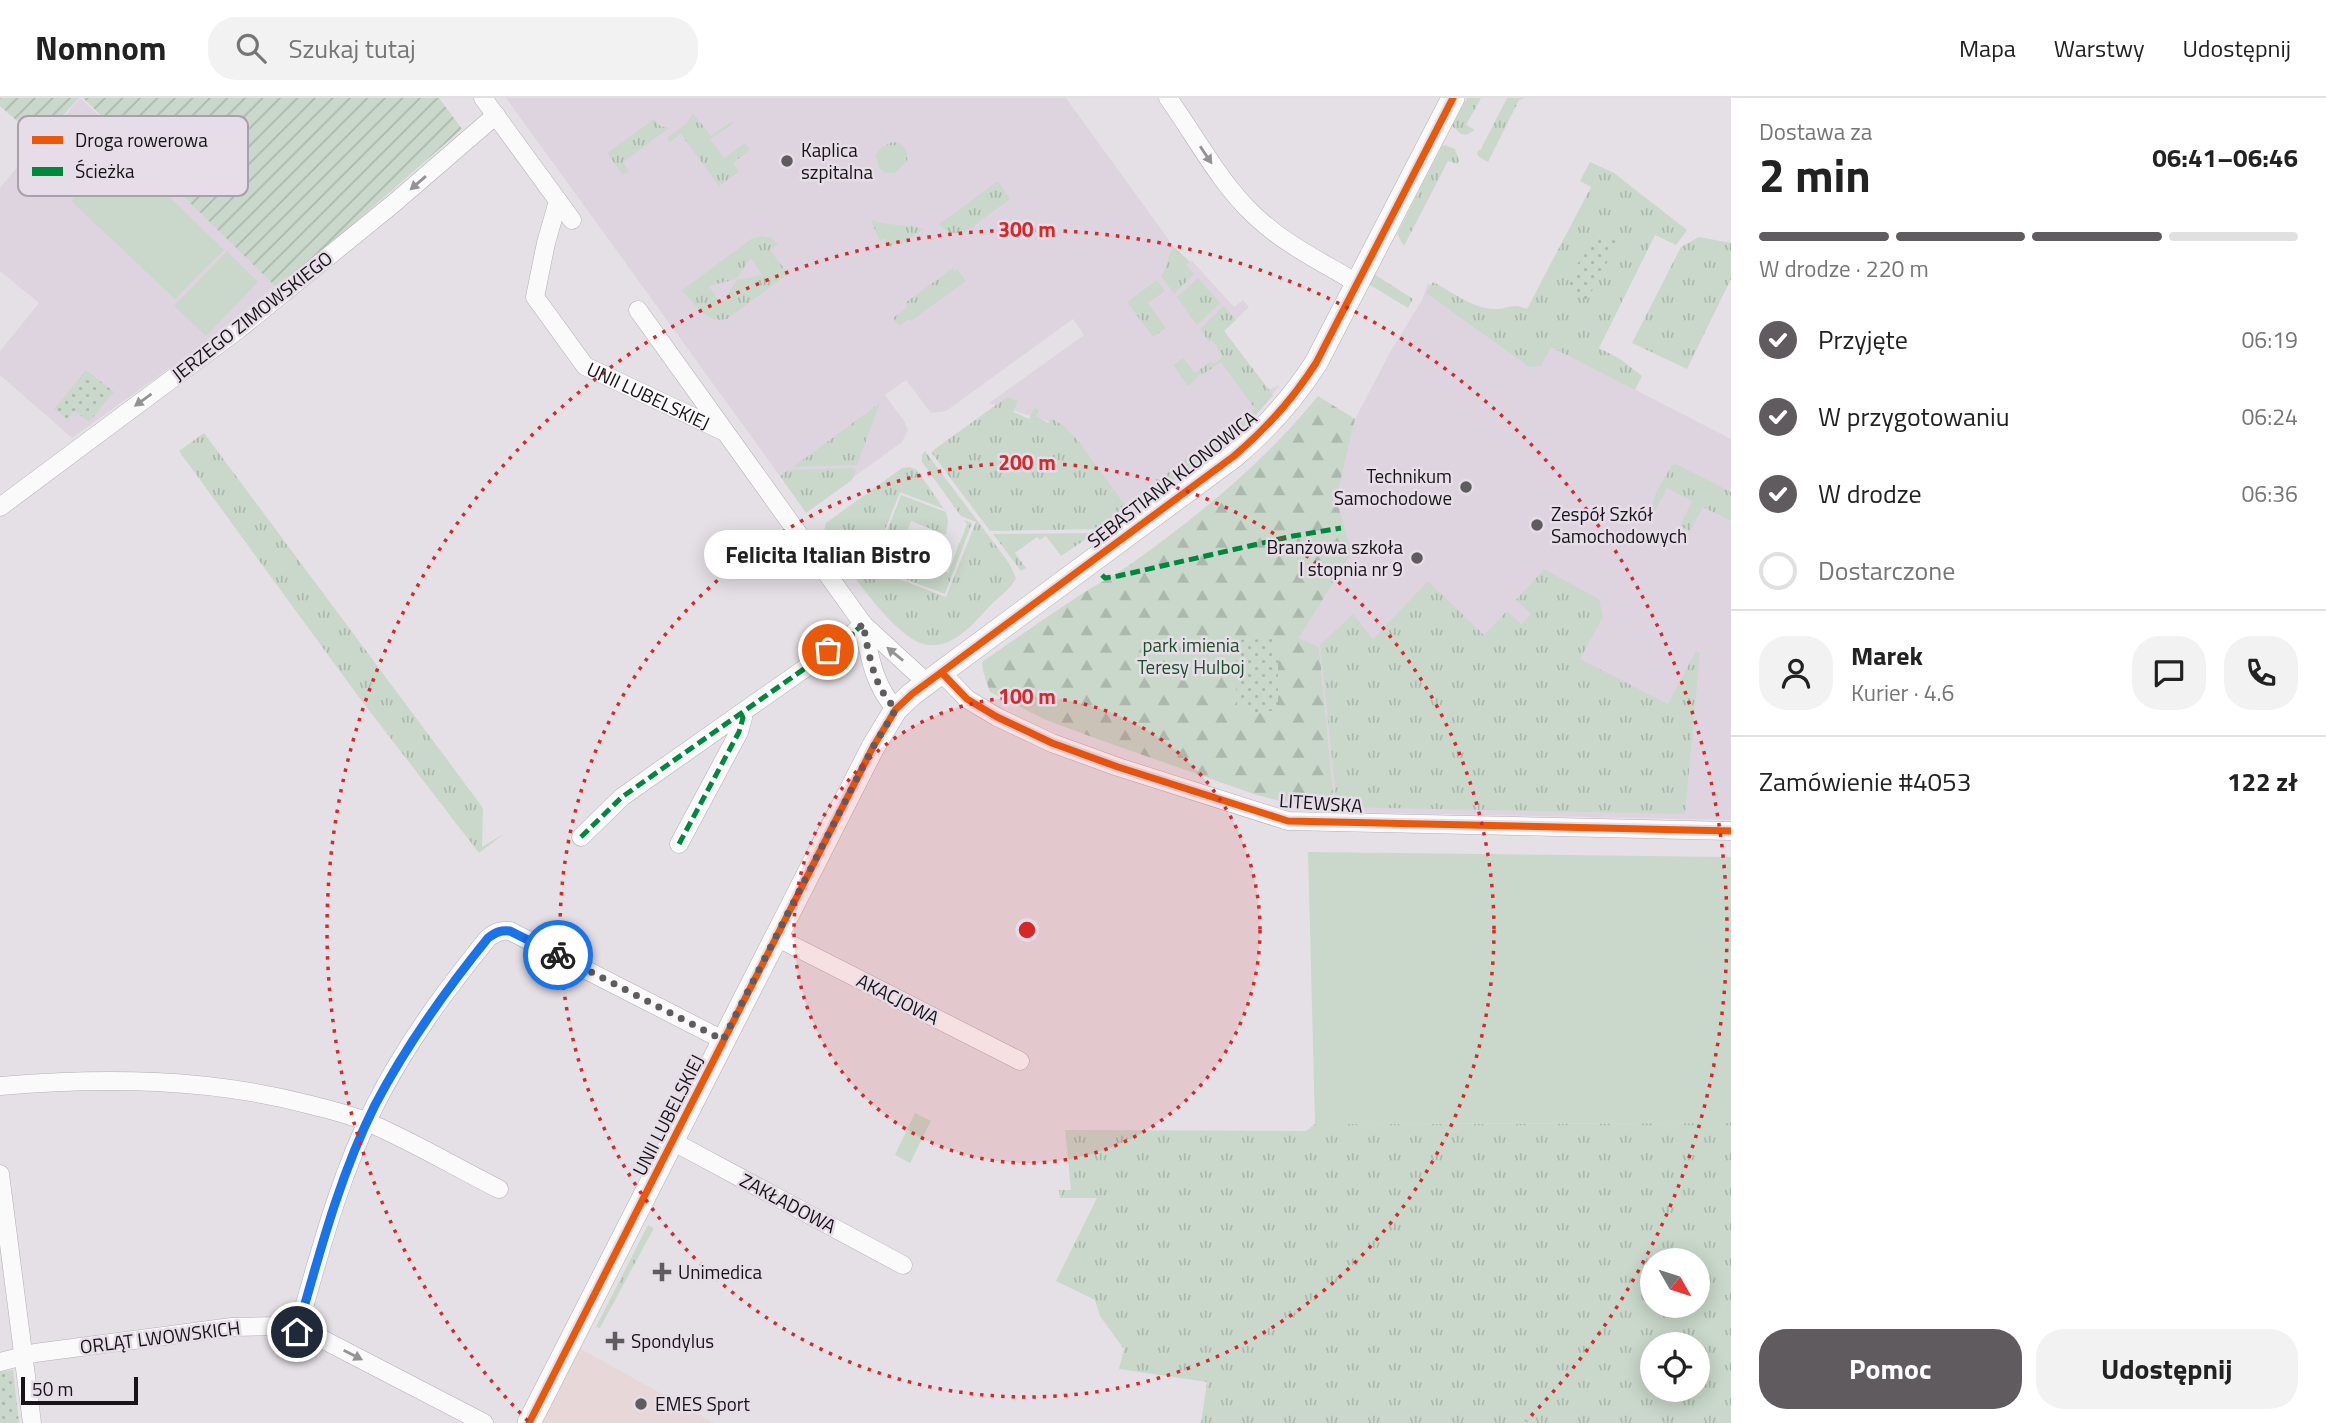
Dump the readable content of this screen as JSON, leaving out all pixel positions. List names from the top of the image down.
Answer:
{
  "streets": {
    "street": [
      "JERZEGO ZIMOWSKIEGO",
      "UNII LUBELSKIEJ",
      "SEBASTIANA KLONOWICA",
      "LITEWSKA",
      "AKACJOWA",
      "ZAKŁADOWA",
      "ORLĄT LWOWSKICH"
    ]
  },
  "crossings": [
    ["UNII LUBELSKIEJ", "SEBASTIANA KLONOWICA"],
    ["UNII LUBELSKIEJ", "LITEWSKA"],
    ["UNII LUBELSKIEJ", "AKACJOWA"],
    ["UNII LUBELSKIEJ", "ZAKŁADOWA"],
    ["SEBASTIANA KLONOWICA", "LITEWSKA"]
  ],
  "one_way": ["JERZEGO ZIMOWSKIEGO", "ORLĄT LWOWSKICH"],
  "parks": ["park imienia Teresy Hulboj"],
  "places": {
    "other": [
      "Kaplica szpitalna",
      "Technikum Samochodowe",
      "Zespół Szkół Samochodowych",
      "Branżowa szkoła I stopnia nr 9",
      "Felicita Italian Bistro",
      "EMES Sport"
    ],
    "health": ["Unimedica", "Spondylus"]
  },
  "legend": ["Droga rowerowa", "Ścieżka"],
  "scale_bar": "50 m",
  "north": "bottom right",
  "page": {
    "header": "Nomnom",
    "search": "Szukaj tutaj",
    "nav": ["Mapa", "Warstwy", "Udostępnij"],
    "heading": ["2 min", "Dostawa za", "06:41–06:46"],
    "panel": [
      "Marek",
      "Kurier · 4.6",
      "Zamówienie #4053",
      "122 zł"
    ],
    "bar": "W drodze · 220 m",
    "list": [
      ["Przyjęte", "06:19"],
      ["W przygotowaniu", "06:24"],
      ["W drodze", "06:36"],
      "Dostarczone"
    ],
    "bubble": "Felicita Italian Bistro",
    "buttons": ["Pomoc", "Udostępnij"],
    "scale": "50 m"
  },
  "rings": ["300 m", "200 m", "100 m"]
}
